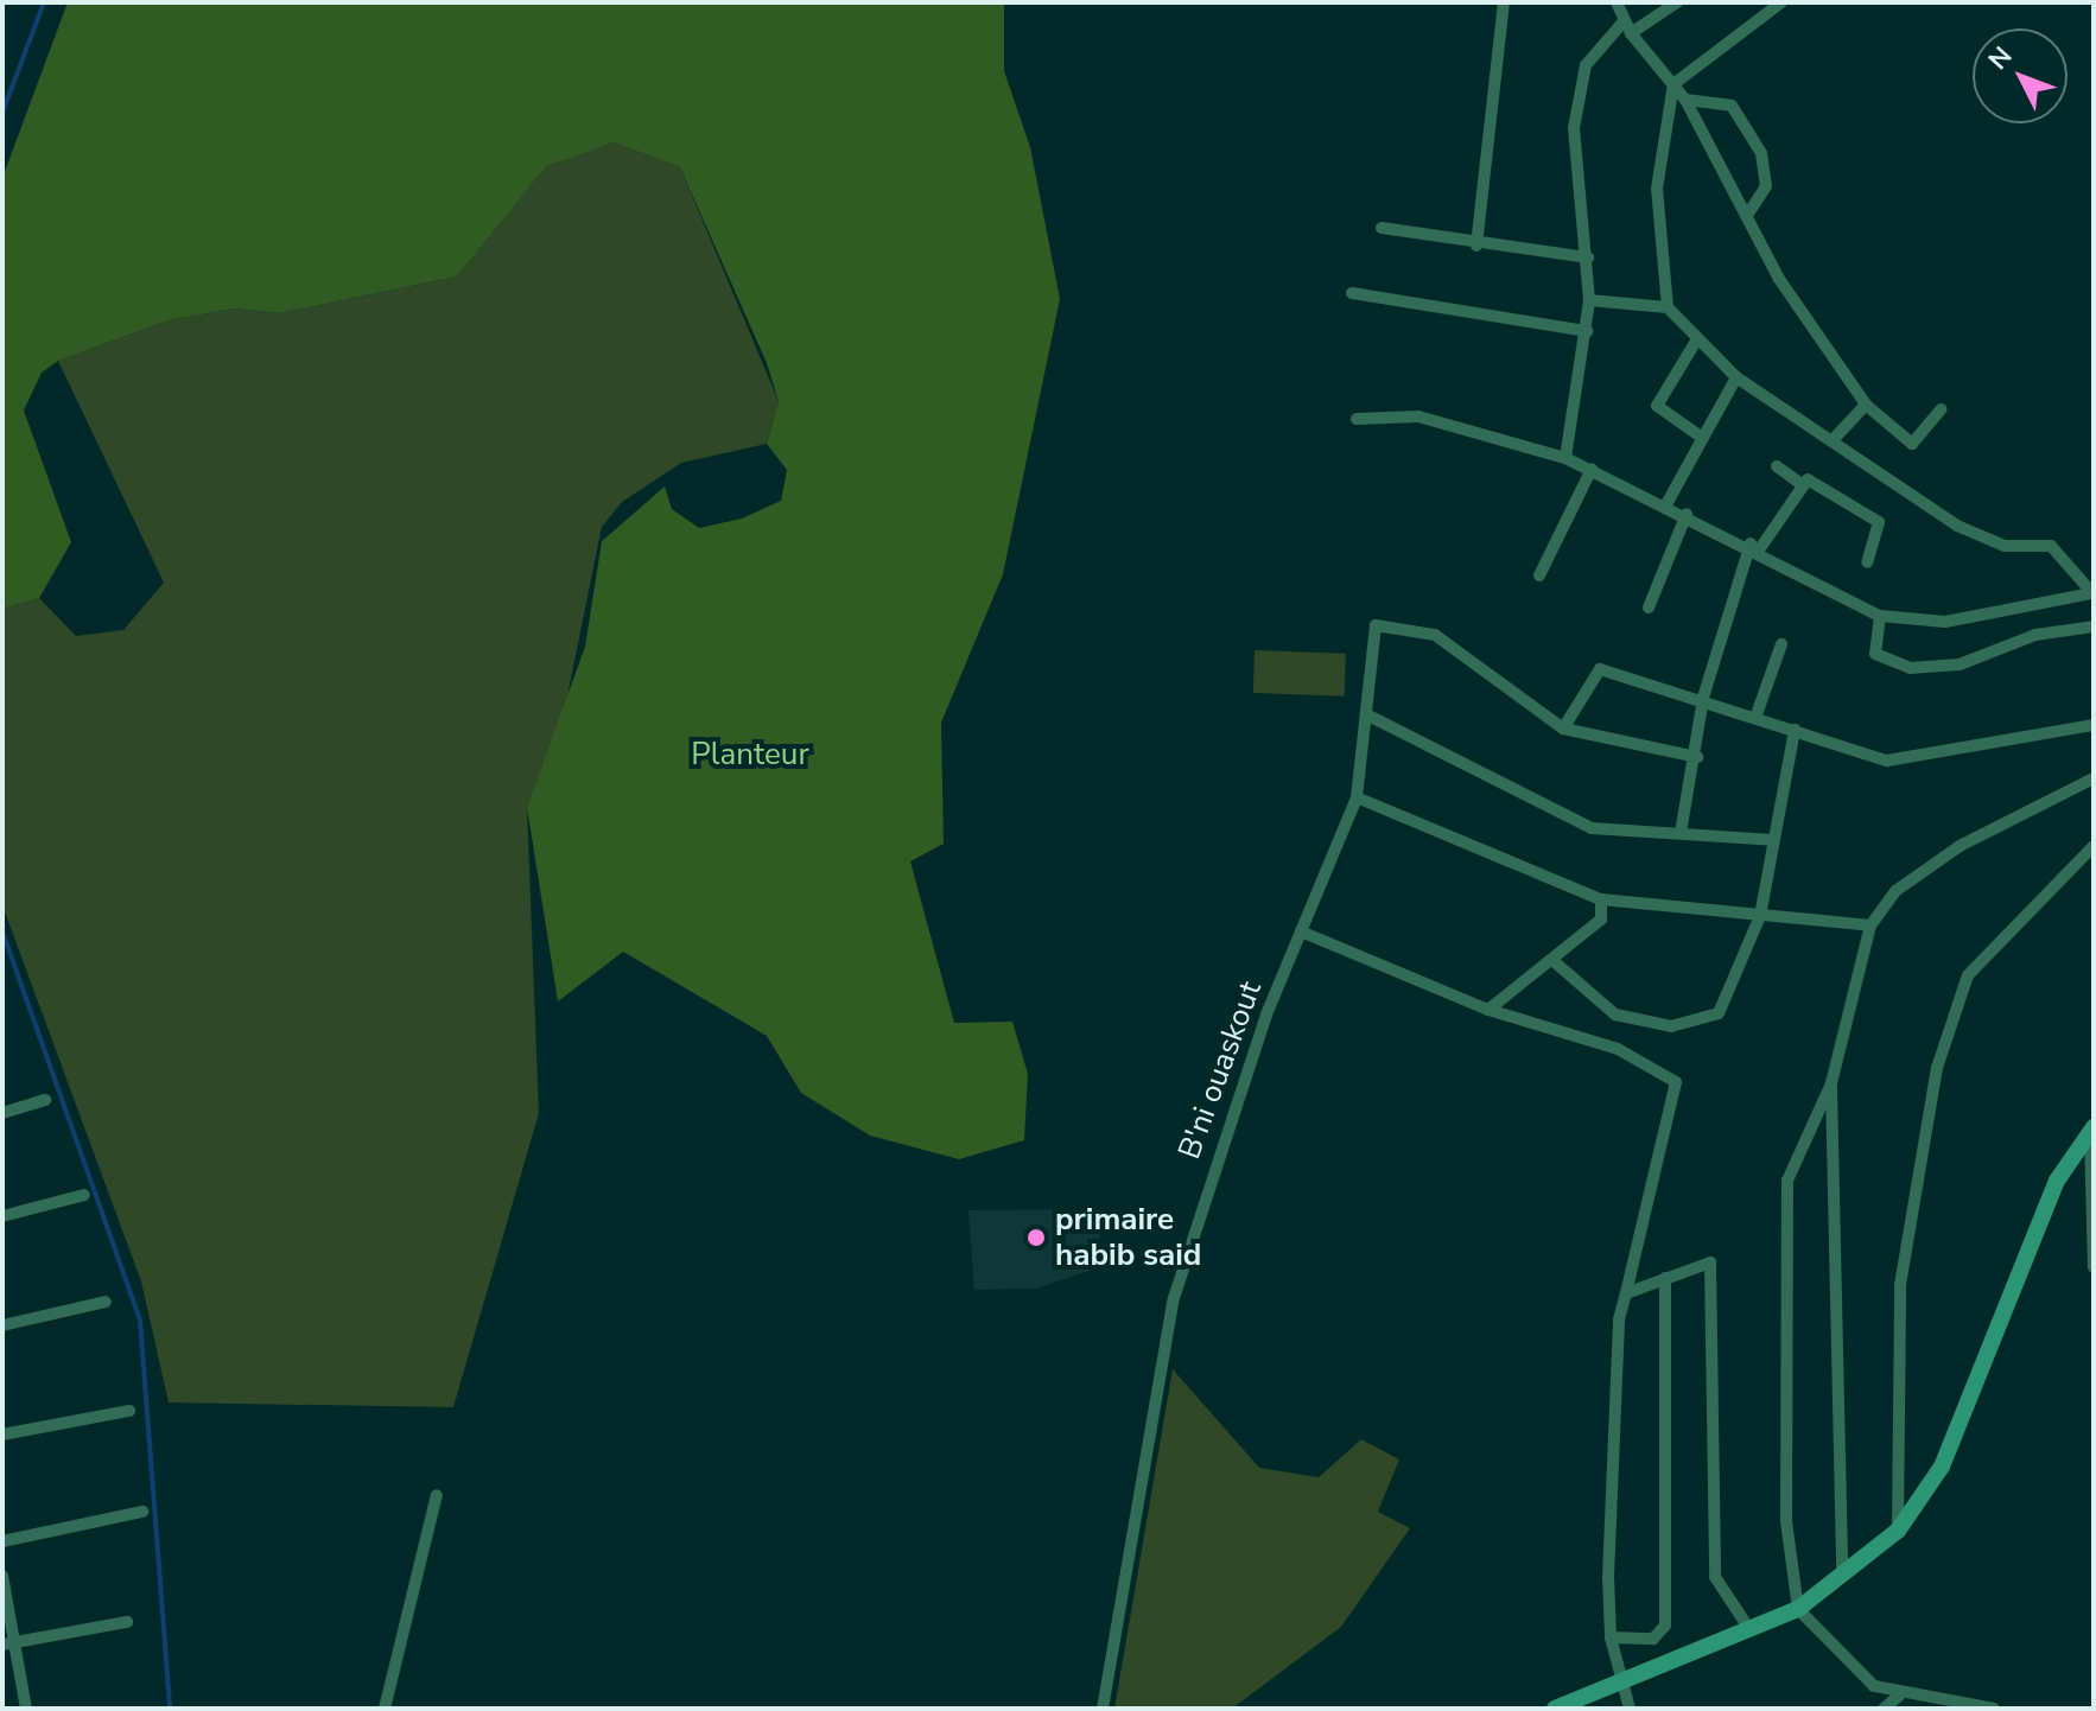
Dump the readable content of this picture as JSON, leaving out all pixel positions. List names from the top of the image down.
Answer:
{
  "streets": {
    "street": ["B'ni ouaskout"]
  },
  "parks": ["Planteur"],
  "places": ["primaire habib said"],
  "north": "top left"
}
